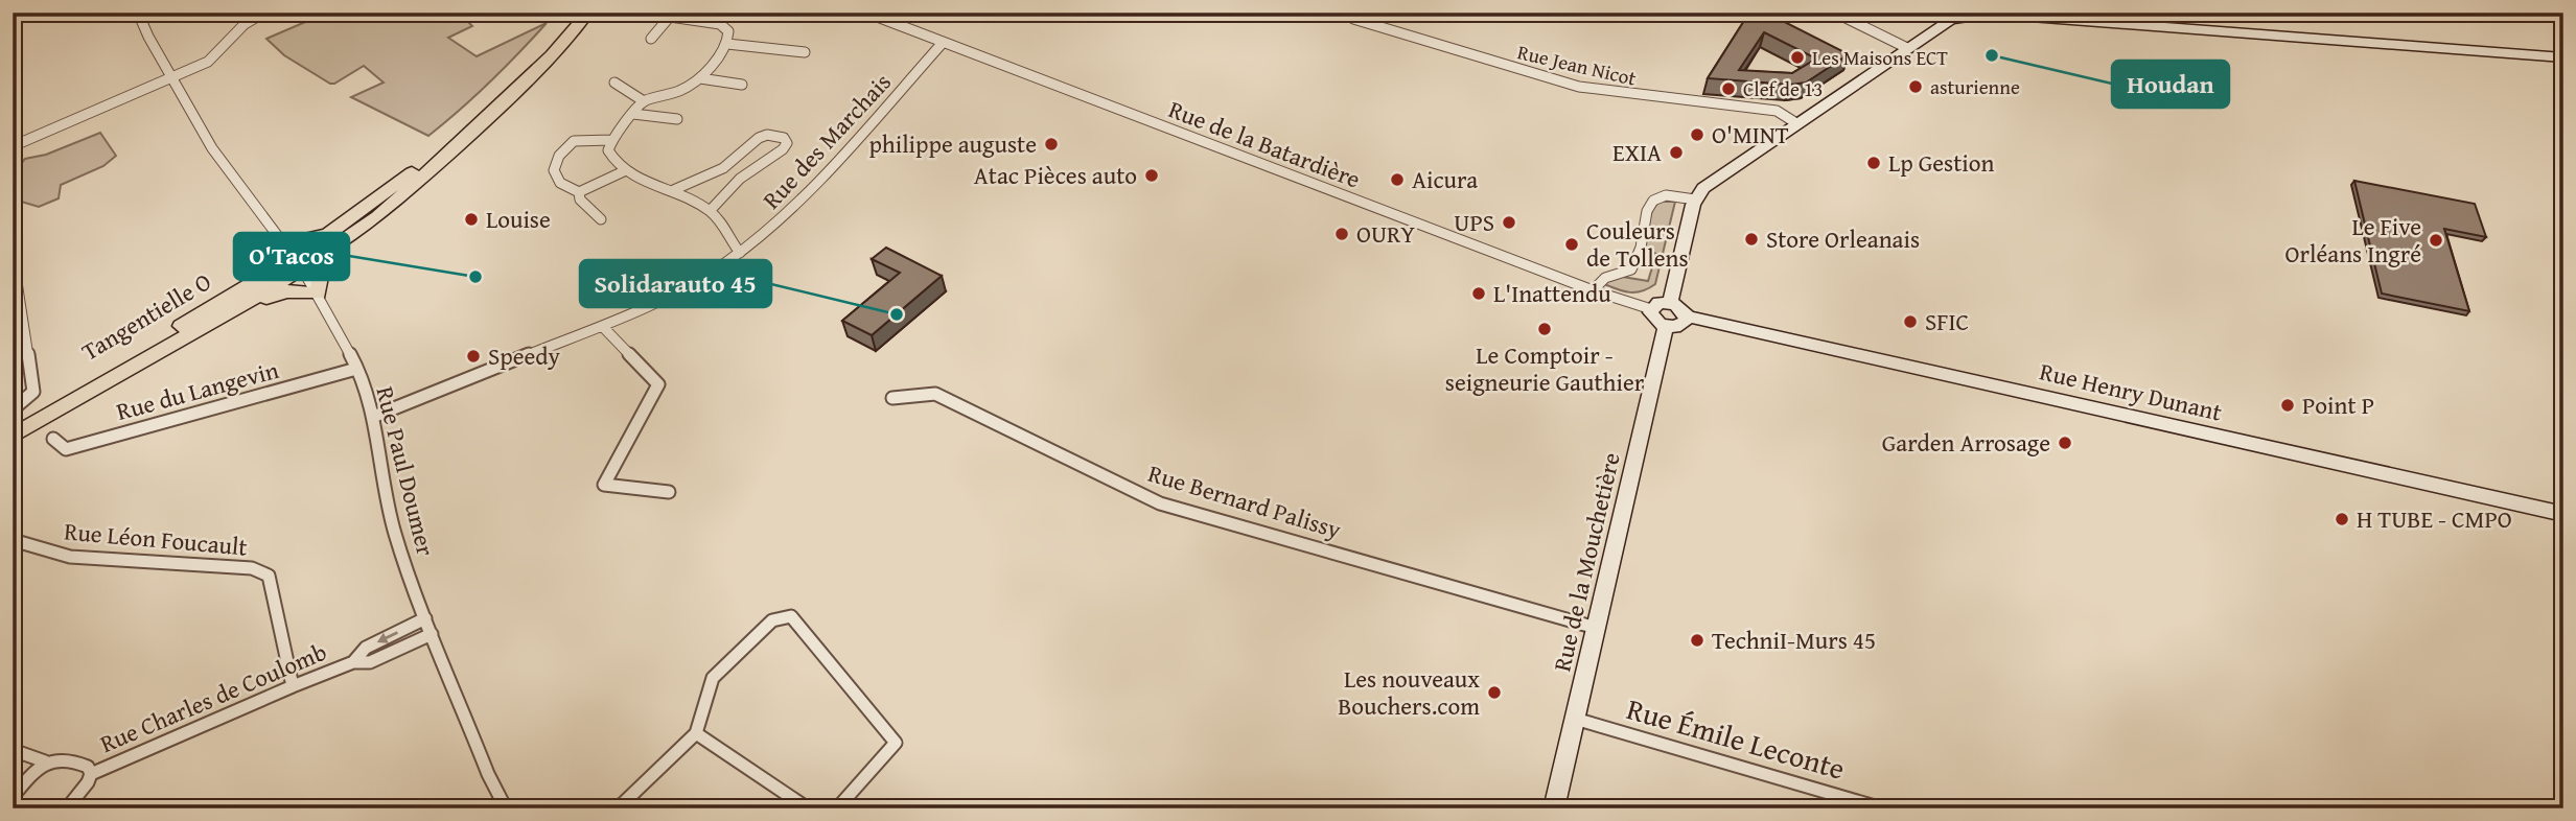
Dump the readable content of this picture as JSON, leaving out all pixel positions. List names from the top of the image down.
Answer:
{
  "streets": {
    "main road": ["Tangentielle O"],
    "street": [
      "Rue Jean Nicot",
      "Rue des Marchais",
      "Rue de la Batardière",
      "Rue du Langevin",
      "Rue Henry Dunant",
      "Rue Paul Doumer",
      "Rue Bernard Palissy",
      "Rue Léon Foucault",
      "Rue de la Mouchetière",
      "Rue Charles de Coulomb",
      "Rue Émile Leconte"
    ]
  },
  "crossings": [
    ["Rue des Marchais", "Rue de la Batardière"],
    ["Rue des Marchais", "Rue Paul Doumer"],
    ["Rue de la Batardière", "Rue Henry Dunant"],
    ["Rue de la Batardière", "Rue de la Mouchetière"],
    ["Tangentielle O", "Rue Paul Doumer"],
    ["Rue du Langevin", "Rue Paul Doumer"],
    ["Rue Henry Dunant", "Rue de la Mouchetière"],
    ["Rue Paul Doumer", "Rue Charles de Coulomb"],
    ["Rue Bernard Palissy", "Rue de la Mouchetière"],
    ["Rue Léon Foucault", "Rue Charles de Coulomb"],
    ["Rue de la Mouchetière", "Rue Émile Leconte"]
  ],
  "places": [
    "Houdan",
    "Les Maisons ECT",
    "asturienne",
    "Clef de 13",
    "O'MINT",
    "philippe auguste",
    "EXIA",
    "Lp Gestion",
    "Atac Pièces auto",
    "Aicura",
    "Louise",
    "UPS",
    "OURY",
    "Store Orleanais",
    "Le Five Orléans Ingré",
    "Couleurs de Tollens",
    "O'Tacos",
    "L'Inattendu",
    "Solidarauto 45",
    "SFIC",
    "Le Comptoir - seigneurie Gauthier",
    "Speedy",
    "Point P",
    "Garden Arrosage",
    "H TUBE - CMPO",
    "TechniI-Murs 45",
    "Les nouveaux Bouchers.com"
  ]
}
